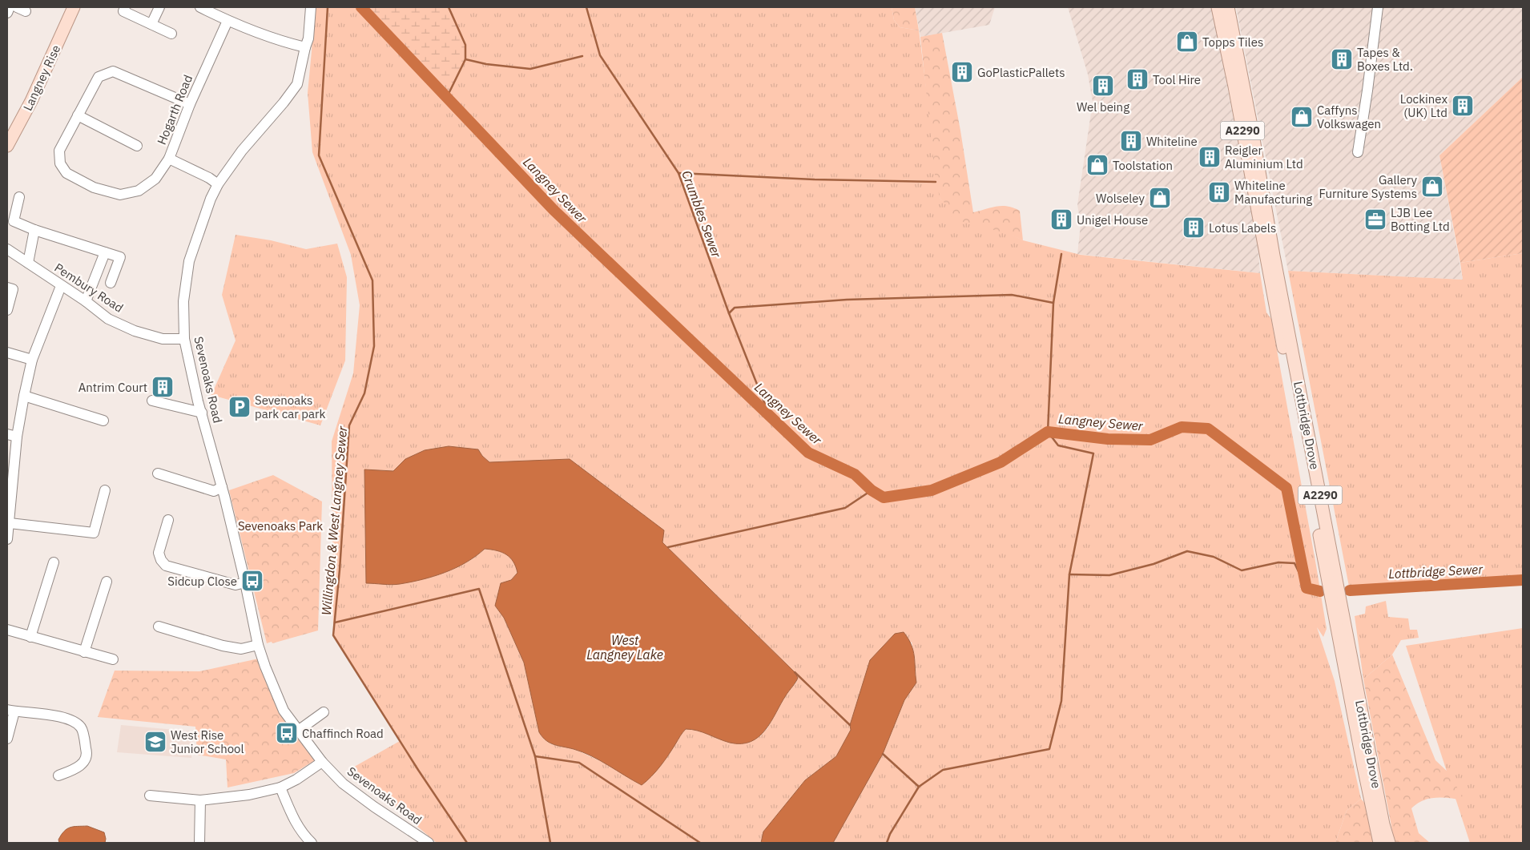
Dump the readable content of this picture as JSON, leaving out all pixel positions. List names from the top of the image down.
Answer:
{
  "streets": {
    "main road": ["Langney Rise", "A2290", "Lottbridge Drove"],
    "street": ["Hogarth Road", "Pembury Road", "Sevenoaks Road"]
  },
  "crossings": [
    ["Hogarth Road", "Sevenoaks Road"],
    ["Pembury Road", "Sevenoaks Road"]
  ],
  "water": [
    "Langney Sewer",
    "Crumbles Sewer",
    "Willingdon & West Langney Sewer",
    "Lottbridge Sewer",
    "West Langney Lake"
  ],
  "parks": ["Sevenoaks Park"],
  "places": {
    "shop": [
      "Topps Tiles",
      "Caffyns Volkswagen",
      "Toolstation",
      "Gallery Furniture Systems",
      "Wolseley"
    ],
    "building": [
      "Tapes & Boxes Ltd.",
      "GoPlasticPallets",
      "Tool Hire",
      "Wel being",
      "Lockinex (UK) Ltd",
      "Whiteline",
      "Reigler Aluminium Ltd",
      "Whiteline Manufacturing",
      "Unigel House",
      "Lotus Labels",
      "Antrim Court"
    ],
    "office": ["LJB Lee Botting Ltd"],
    "parking": ["Sevenoaks park car park"],
    "bus stop": ["Sidcup Close", "Chaffinch Road"],
    "school or university": ["West Rise Junior School"]
  }
}
